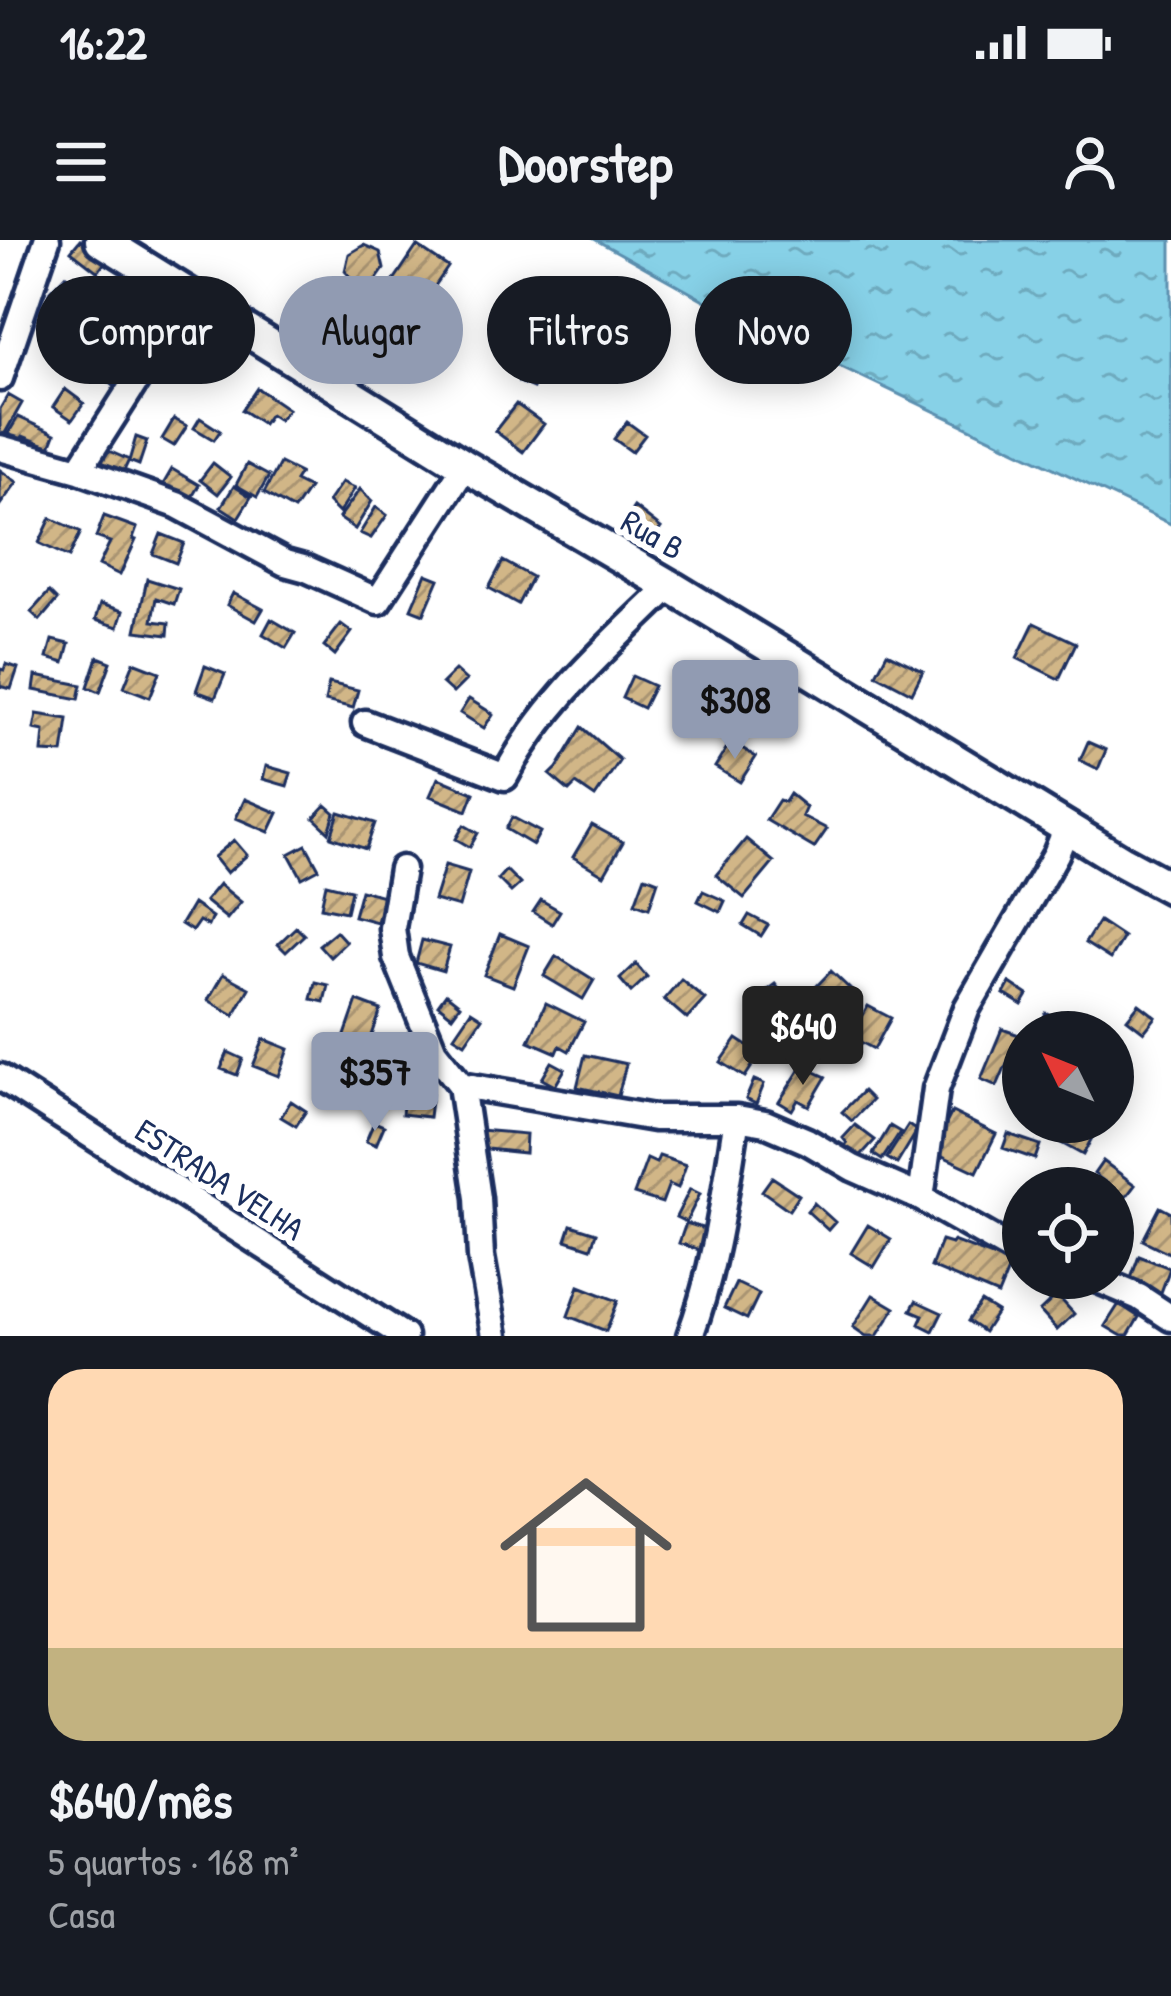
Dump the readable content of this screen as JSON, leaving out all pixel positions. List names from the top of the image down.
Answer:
{
  "streets": {
    "main road": ["Rua B"],
    "street": ["ESTRADA VELHA"]
  },
  "north": "top left",
  "page": {
    "status": "16:22",
    "header": "Doorstep",
    "chip": [
      "Comprar",
      "Alugar",
      "Filtros",
      "Novo"
    ],
    "price": ["$308", "$640", "$357"],
    "list": [
      {
        "name": "$640/mês",
        "note": "5 quartos · 168 m² · Casa"
      }
    ]
  }
}
